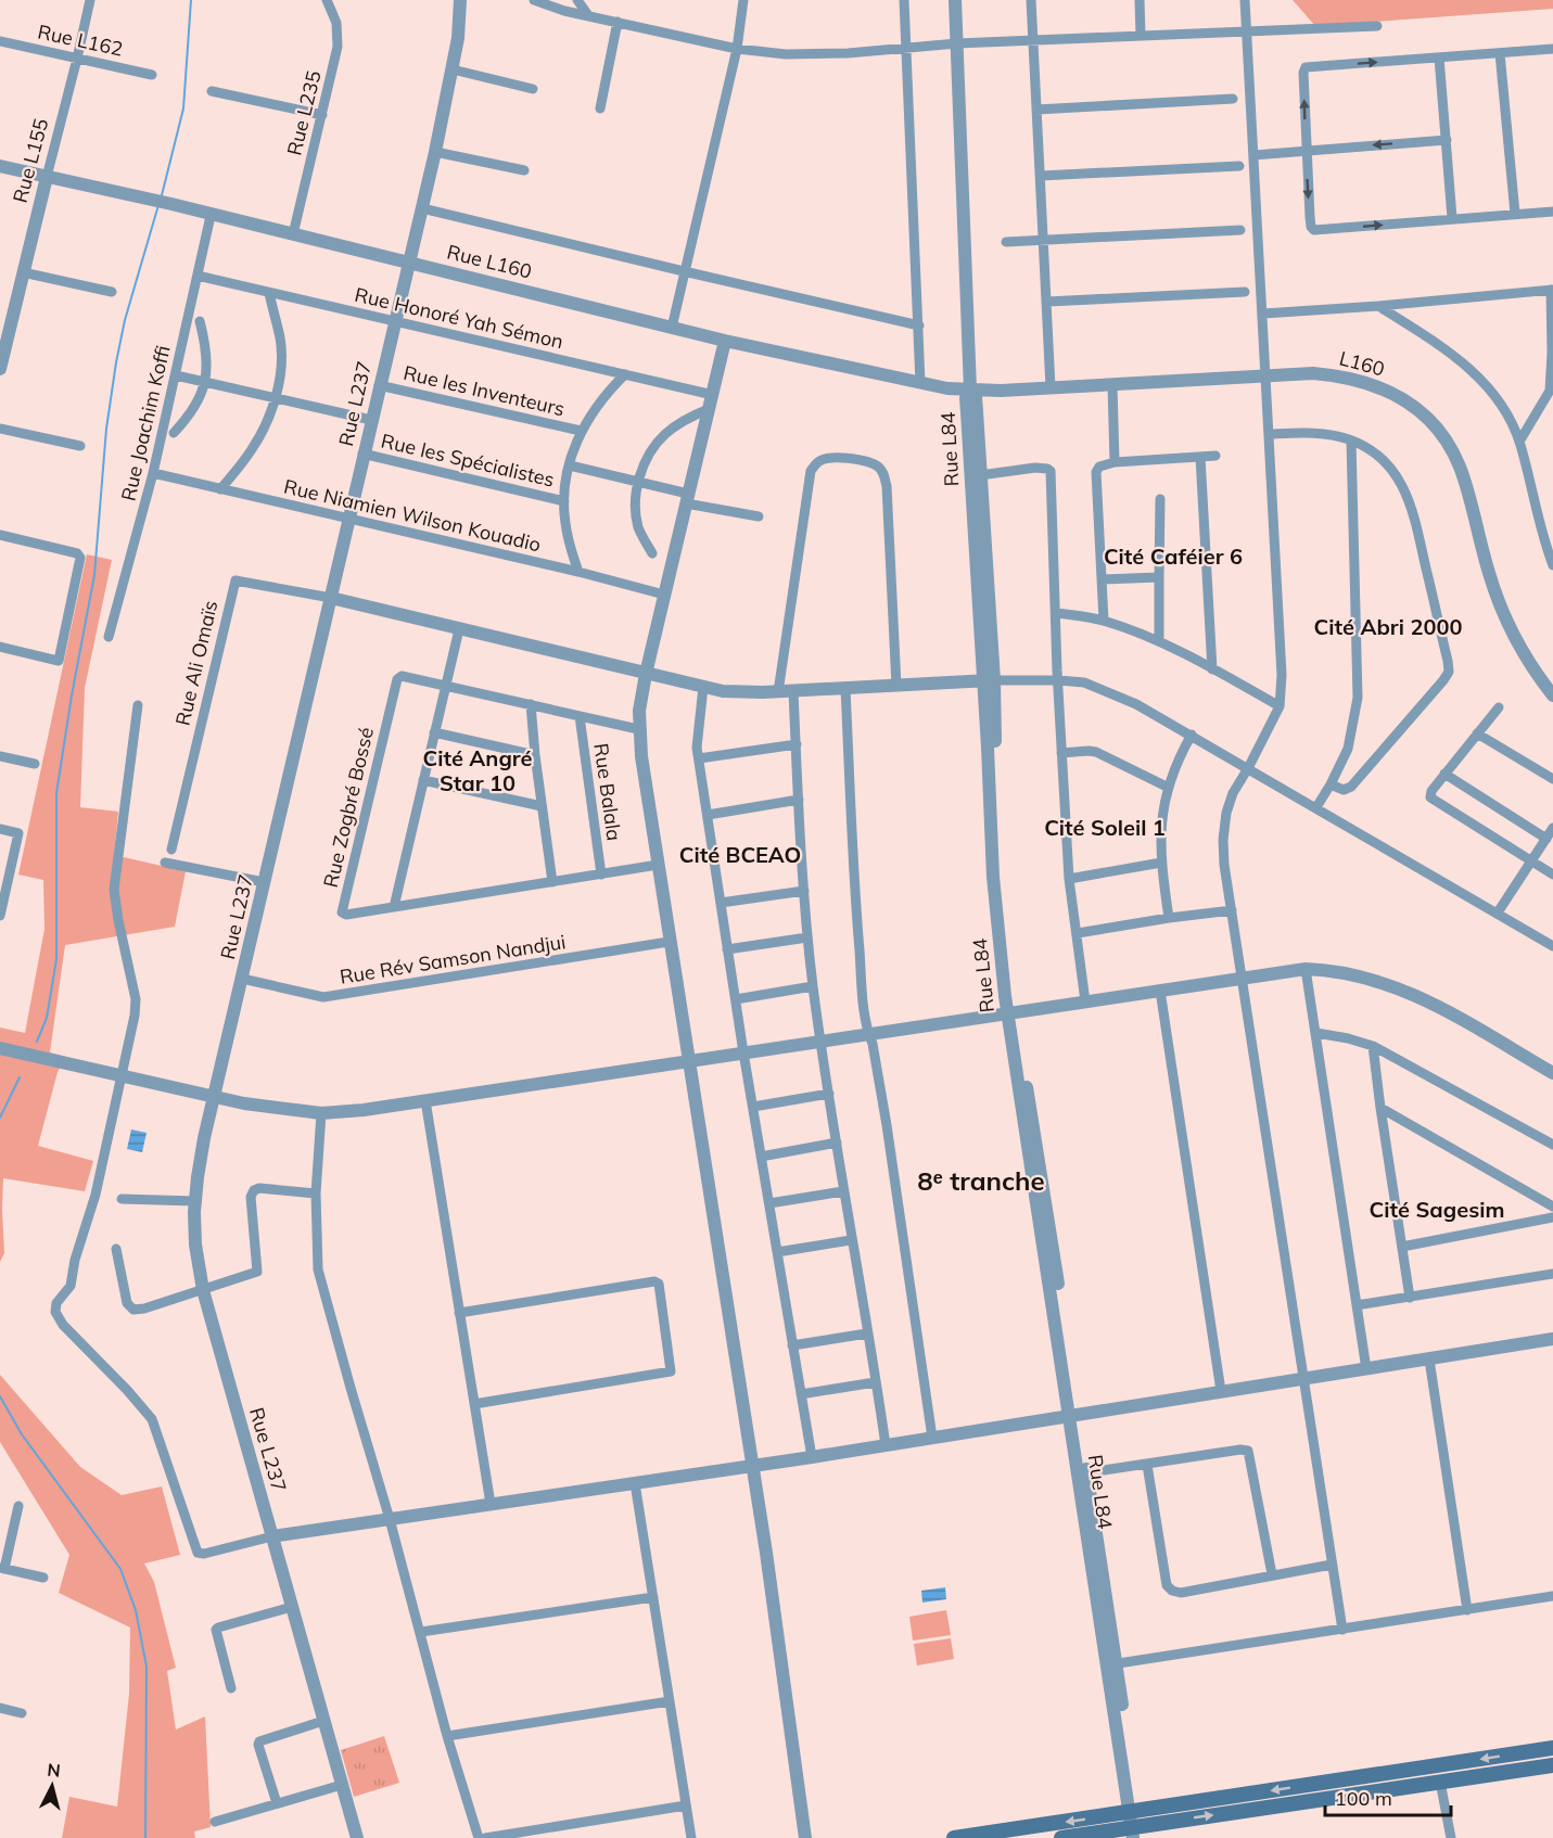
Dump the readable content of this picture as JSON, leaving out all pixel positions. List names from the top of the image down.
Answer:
{
  "streets": {
    "street": [
      "Rue L162",
      "Rue L235",
      "Rue L155",
      "Rue L160",
      "Rue Honoré Yah Sémon",
      "L160",
      "Rue les Inventeurs",
      "Rue L237",
      "Rue Joachim Koffi",
      "Rue L84",
      "Rue les Spécialistes",
      "Rue Niamien Wilson Kouadio",
      "Rue Ali Omaïs",
      "Rue Balala",
      "Rue Zogbré Bossé",
      "Rue Rév Samson Nandjui"
    ]
  },
  "crossings": [
    ["Rue L162", "Rue L155"],
    ["Rue L235", "Rue L160"],
    ["Rue L155", "Rue L160"],
    ["Rue L160", "L160"],
    ["Rue L160", "Rue L237"],
    ["Rue L160", "Rue Joachim Koffi"],
    ["Rue L160", "Rue L84"],
    ["Rue Honoré Yah Sémon", "Rue L237"],
    ["Rue Honoré Yah Sémon", "Rue Joachim Koffi"],
    ["L160", "Rue L84"],
    ["Rue les Inventeurs", "Rue L237"],
    ["Rue L237", "Rue les Spécialistes"],
    ["Rue L237", "Rue Niamien Wilson Kouadio"],
    ["Rue L237", "Rue Ali Omaïs"],
    ["Rue L237", "Rue Rév Samson Nandjui"],
    ["Rue Joachim Koffi", "Rue Niamien Wilson Kouadio"],
    ["Rue Balala", "Rue Zogbré Bossé"]
  ],
  "districts": [
    "Cité Caféier 6",
    "Cité Abri 2000",
    "Cité Angré Star 10",
    "Cité Soleil 1",
    "Cité BCEAO",
    "8ᵉ tranche",
    "Cité Sagesim"
  ],
  "scale_bar": "100 m",
  "north": "top"
}
